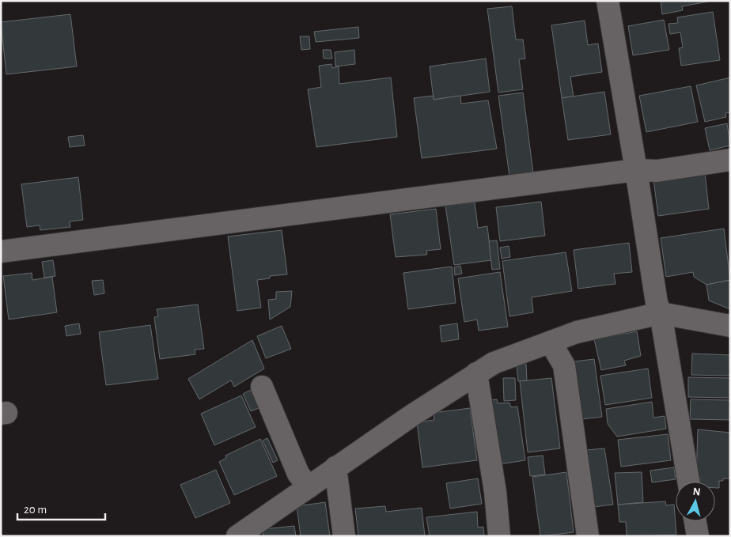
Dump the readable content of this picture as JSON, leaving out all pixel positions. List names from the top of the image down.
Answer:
{
  "scale_bar": "20 m",
  "north": "top"
}
